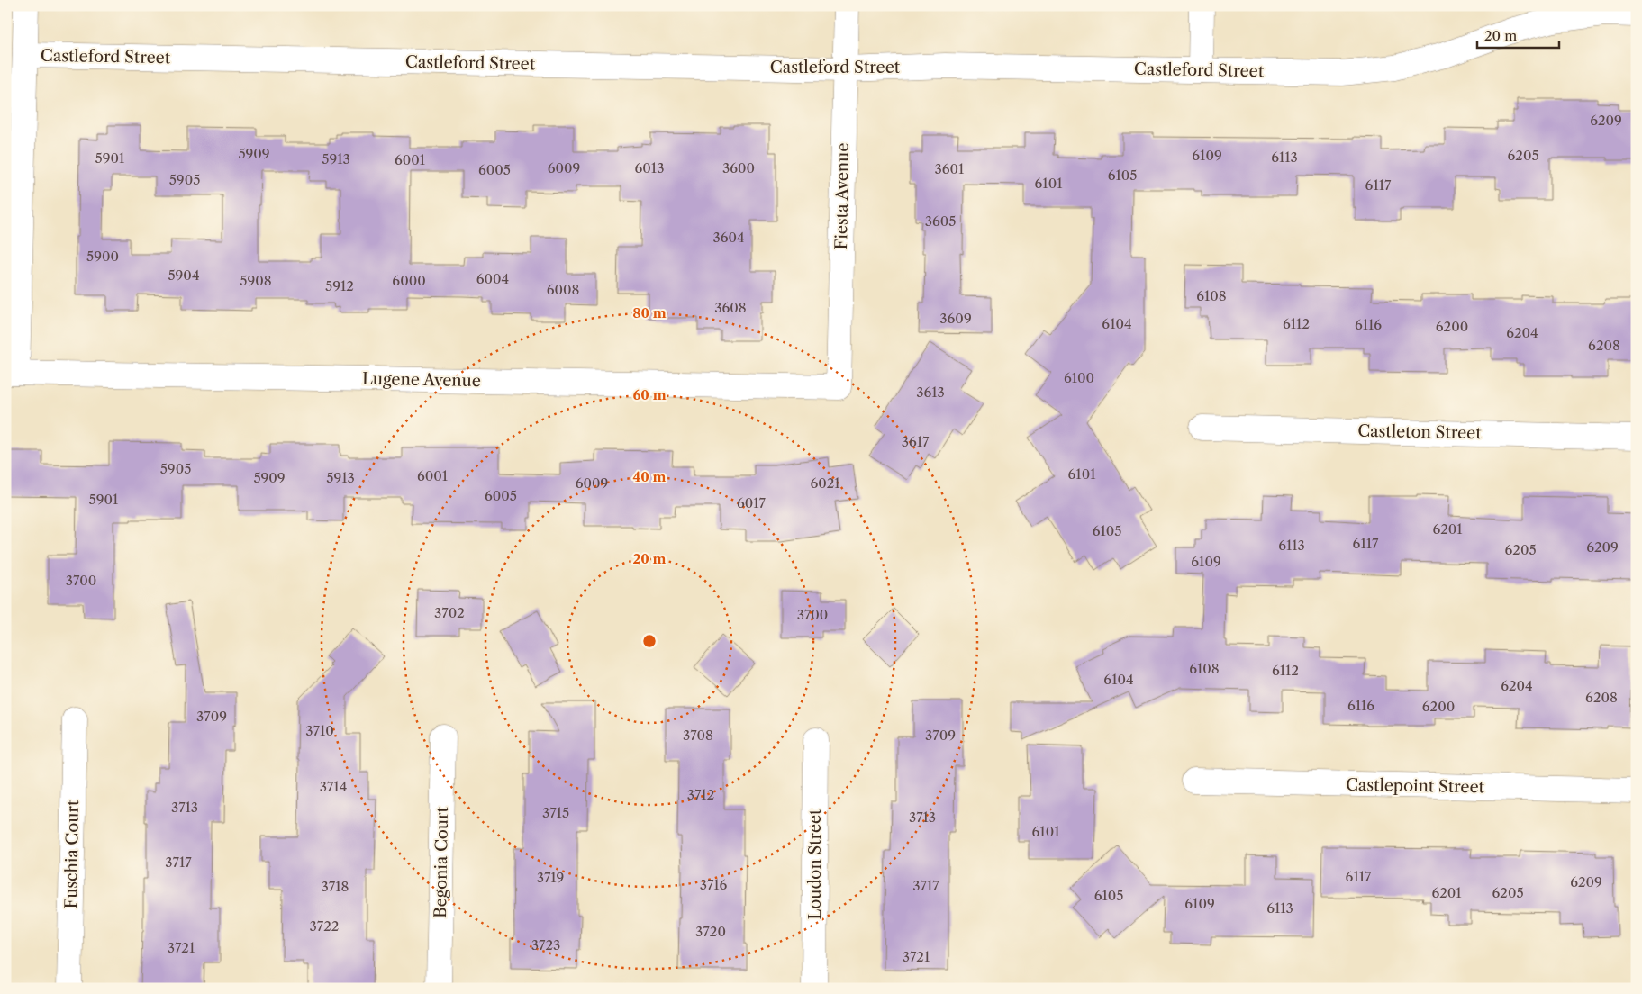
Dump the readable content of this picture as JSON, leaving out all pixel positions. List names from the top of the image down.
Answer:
{
  "streets": {
    "street": [
      "Castleford Street",
      "Fiesta Avenue",
      "Lugene Avenue",
      "Castleton Street",
      "Castlepoint Street",
      "Fuschia Court",
      "Begonia Court",
      "Loudon Street"
    ]
  },
  "crossings": [
    ["Castleford Street", "Fiesta Avenue"],
    ["Fiesta Avenue", "Lugene Avenue"]
  ],
  "house_numbers": [
    "6209",
    "5909",
    "6109",
    "6205",
    "6113",
    "5901",
    "5913",
    "6001",
    "6009",
    "6013",
    "3600",
    "3601",
    "6005",
    "6105",
    "5905",
    "6101",
    "6117",
    "3605",
    "3604",
    "5900",
    "5904",
    "6004",
    "5908",
    "6000",
    "5912",
    "6008",
    "6108",
    "3608",
    "3609",
    "6104",
    "6112",
    "6116",
    "6200",
    "6204",
    "6208",
    "6100",
    "3613",
    "3617",
    "5905",
    "6101",
    "6001",
    "5909",
    "5913",
    "6009",
    "6021",
    "6005",
    "5901",
    "6017",
    "6201",
    "6105",
    "6117",
    "6113",
    "6209",
    "6205",
    "6109",
    "3700",
    "3702",
    "3700",
    "6108",
    "6112",
    "6104",
    "6204",
    "6208",
    "6116",
    "6200",
    "3709",
    "3710",
    "3708",
    "3709",
    "3714",
    "3712",
    "3713",
    "3715",
    "3713",
    "6101",
    "3717",
    "6117",
    "3719",
    "6209",
    "3716",
    "3717",
    "3718",
    "6201",
    "6205",
    "6105",
    "6109",
    "6113",
    "3722",
    "3720",
    "3723",
    "3721",
    "3721"
  ],
  "scale_bar": "20 m",
  "rings": [
    "80 m",
    "60 m",
    "40 m",
    "20 m"
  ]
}
